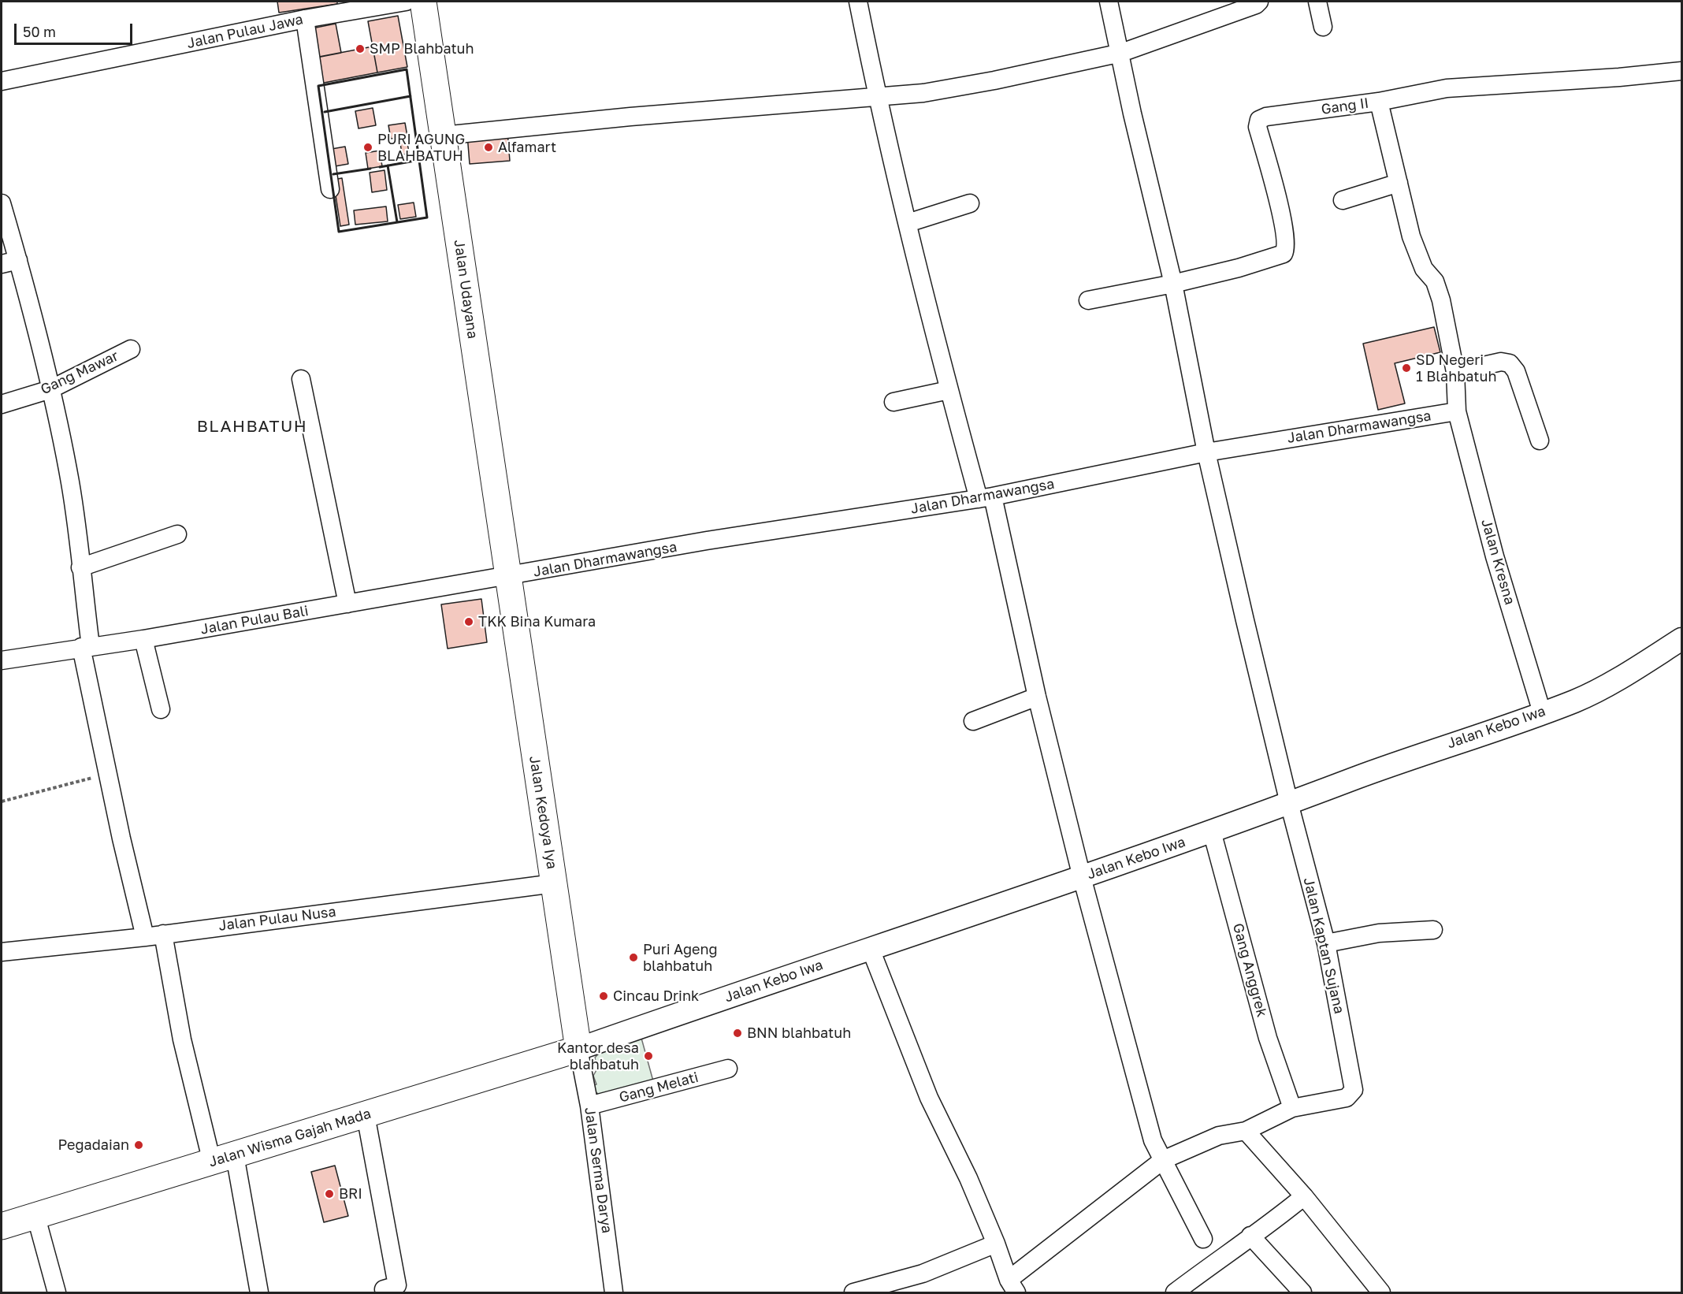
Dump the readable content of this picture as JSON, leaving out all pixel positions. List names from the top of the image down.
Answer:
{
  "streets": {
    "highway": ["Jalan Udayana", "Jalan Kedoya Iya", "Jalan Wisma Gajah Mada"],
    "main road": ["Jalan Kebo Iwa"],
    "street": [
      "Jalan Pulau Jawa",
      "Gang II",
      "Gang Mawar",
      "Jalan Dharmawangsa",
      "Jalan Kresna",
      "Jalan Pulau Bali",
      "Jalan Pulau Nusa",
      "Jalan Kaptan Sujana",
      "Gang Anggrek",
      "Gang Melati",
      "Jalan Serma Darya"
    ]
  },
  "crossings": [
    ["Gang II", "Jalan Kresna"],
    ["Gang II", "Jalan Kaptan Sujana"],
    ["Jalan Udayana", "Jalan Dharmawangsa"],
    ["Jalan Udayana", "Jalan Pulau Bali"],
    ["Jalan Udayana", "Jalan Kedoya Iya"],
    ["Jalan Dharmawangsa", "Jalan Kresna"],
    ["Jalan Dharmawangsa", "Jalan Pulau Bali"],
    ["Jalan Dharmawangsa", "Jalan Kedoya Iya"],
    ["Jalan Dharmawangsa", "Jalan Kaptan Sujana"],
    ["Jalan Kresna", "Jalan Kebo Iwa"],
    ["Jalan Pulau Bali", "Jalan Kedoya Iya"],
    ["Jalan Kebo Iwa", "Jalan Kedoya Iya"],
    ["Jalan Kebo Iwa", "Jalan Kaptan Sujana"],
    ["Jalan Kebo Iwa", "Gang Anggrek"],
    ["Jalan Kebo Iwa", "Jalan Wisma Gajah Mada"],
    ["Jalan Kebo Iwa", "Jalan Serma Darya"],
    ["Jalan Kedoya Iya", "Jalan Pulau Nusa"],
    ["Jalan Kedoya Iya", "Jalan Wisma Gajah Mada"],
    ["Jalan Kedoya Iya", "Jalan Serma Darya"],
    ["Jalan Kaptan Sujana", "Gang Anggrek"],
    ["Gang Melati", "Jalan Serma Darya"],
    ["Jalan Wisma Gajah Mada", "Jalan Serma Darya"]
  ],
  "districts": ["BLAHBATUH"],
  "places": [
    "SMP Blahbatuh",
    "PURI AGUNG BLAHBATUH",
    "Alfamart",
    "SD Negeri 1 Blahbatuh",
    "TKK Bina Kumara",
    "Puri Ageng blahbatuh",
    "Cincau Drink",
    "BNN blahbatuh",
    "Kantor desa blahbatuh",
    "Pegadaian",
    "BRI"
  ],
  "scale_bar": "50 m"
}
